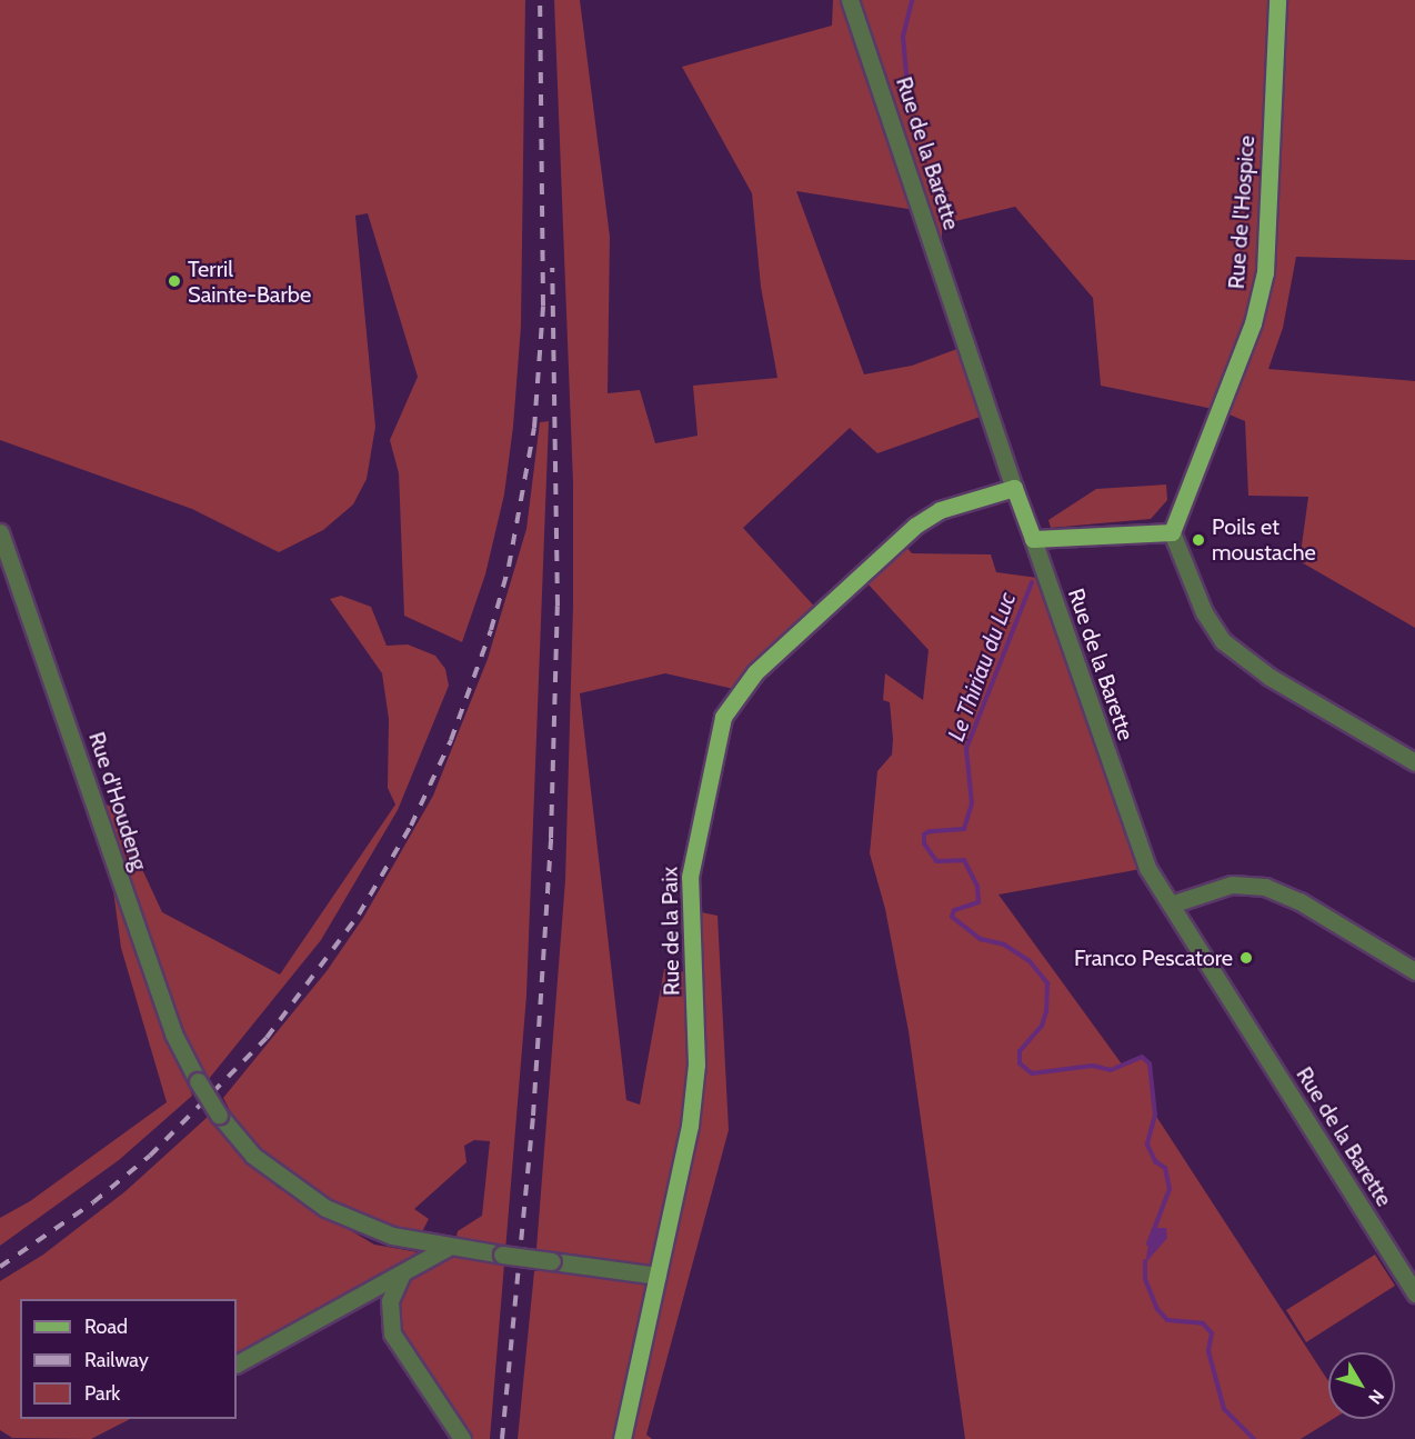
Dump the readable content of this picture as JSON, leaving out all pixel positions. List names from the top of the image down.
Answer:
{
  "streets": {
    "main road": ["Rue de la Barette", "Rue de l'Hospice", "Rue de la Paix"],
    "street": ["Rue d'Houdeng"]
  },
  "crossings": [
    ["Rue de la Barette", "Rue de la Paix"],
    ["Rue d'Houdeng", "Rue de la Paix"]
  ],
  "water": ["Le Thiriau du Luc"],
  "places": ["Terril Sainte-Barbe", "Poils et moustache", "Franco Pescatore"],
  "legend": ["Road", "Railway", "Park"],
  "north": "bottom right"
}
